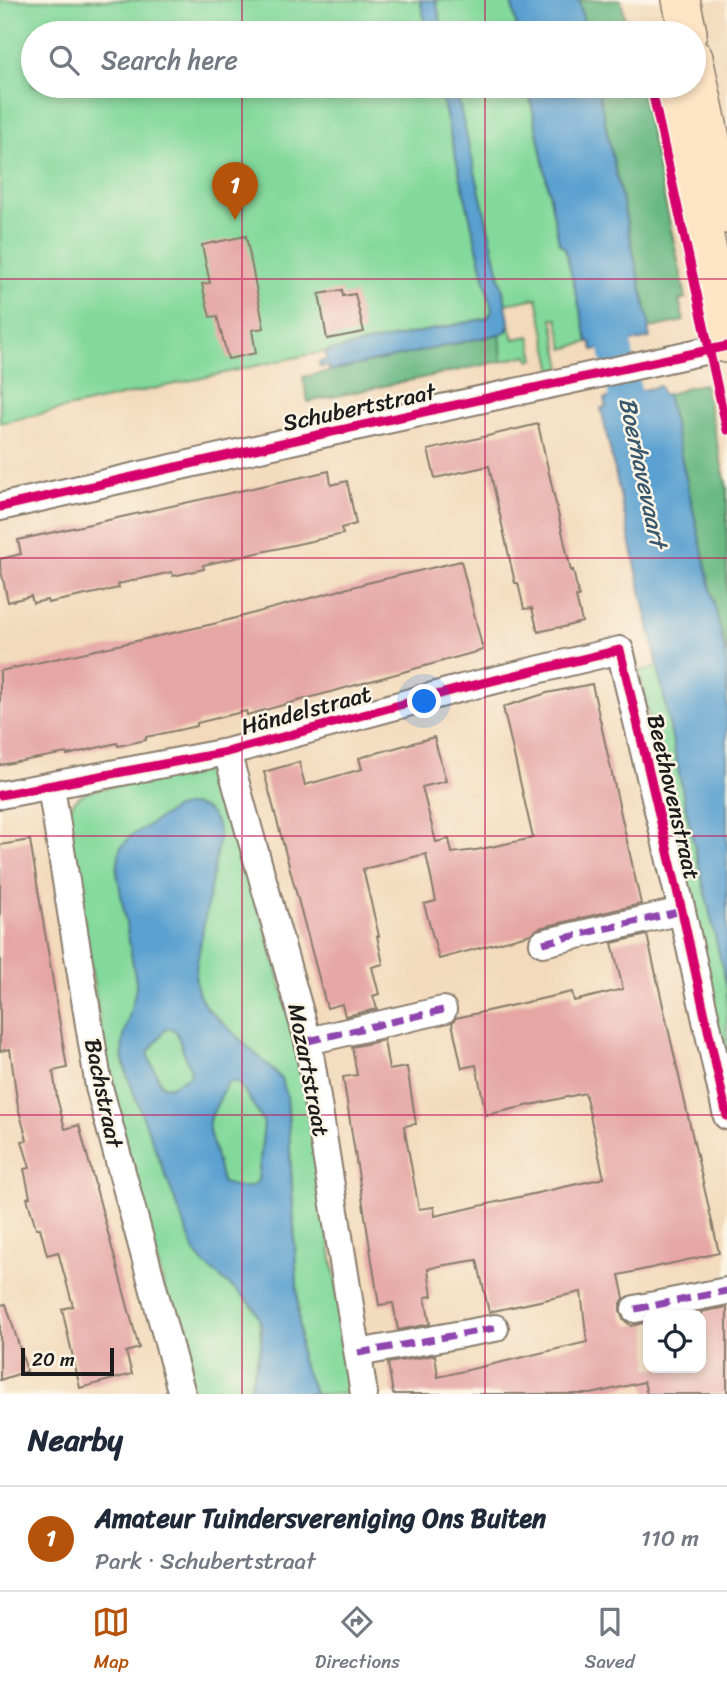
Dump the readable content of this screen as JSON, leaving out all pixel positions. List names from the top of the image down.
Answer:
{
  "streets": {
    "street": [
      "Schubertstraat",
      "Händelstraat",
      "Beethovenstraat",
      "Mozartstraat",
      "Bachstraat"
    ]
  },
  "crossings": [
    ["Händelstraat", "Beethovenstraat"],
    ["Händelstraat", "Mozartstraat"],
    ["Händelstraat", "Bachstraat"]
  ],
  "water": ["Boerhavevaart"],
  "scale_bar": "20 m",
  "page": {
    "search": "Search here",
    "pins": "1",
    "scale": "20 m",
    "heading": "Nearby",
    "list": [
      {
        "mark": "1",
        "name": "Amateur Tuindersvereniging Ons Buiten",
        "note": "Park · Schubertstraat",
        "value": "110 m"
      }
    ],
    "nav": ["Map", "Directions", "Saved"]
  }
}
